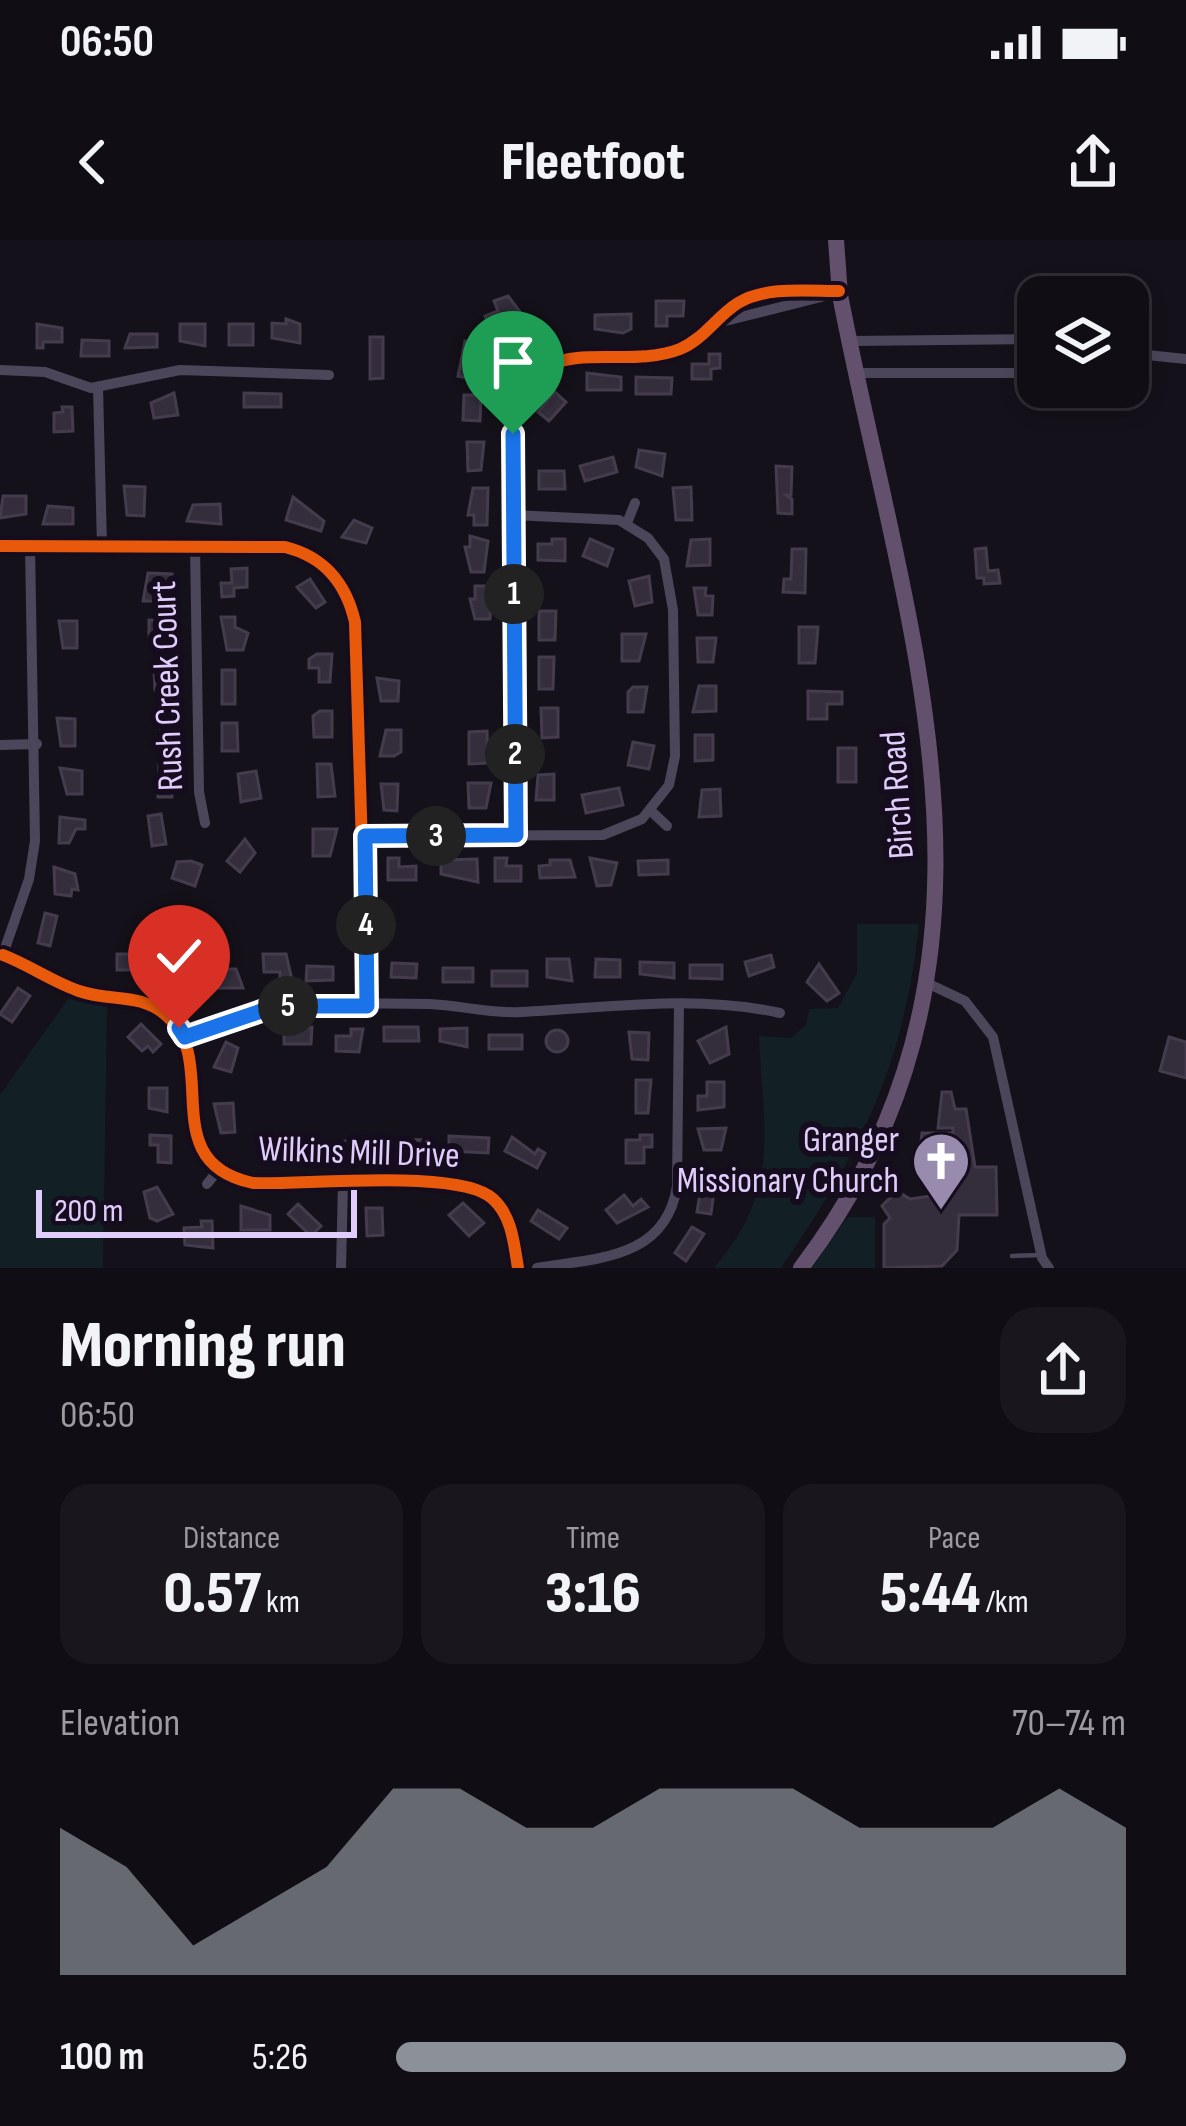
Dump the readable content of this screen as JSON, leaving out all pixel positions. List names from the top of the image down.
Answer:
{
  "streets": {
    "main road": ["Birch Road"],
    "street": ["Rush Creek Court", "Wilkins Mill Drive"]
  },
  "places": {
    "church": ["Granger Missionary Church"]
  },
  "scale_bar": "200 m",
  "page": {
    "status": "06:50",
    "header": "Fleetfoot",
    "pins": [
      "1",
      "2",
      "3",
      "4",
      "5"
    ],
    "scale": "200 m",
    "heading": ["Morning run", "06:50"],
    "stats": [
      ["Distance", "0.57 km"],
      ["Time", "3:16"],
      ["Pace", "5:44 /km"]
    ],
    "chart": ["Elevation", "70–74 m"],
    "list": [
      {
        "name": "100 m",
        "note": "5:26"
      }
    ]
  }
}
